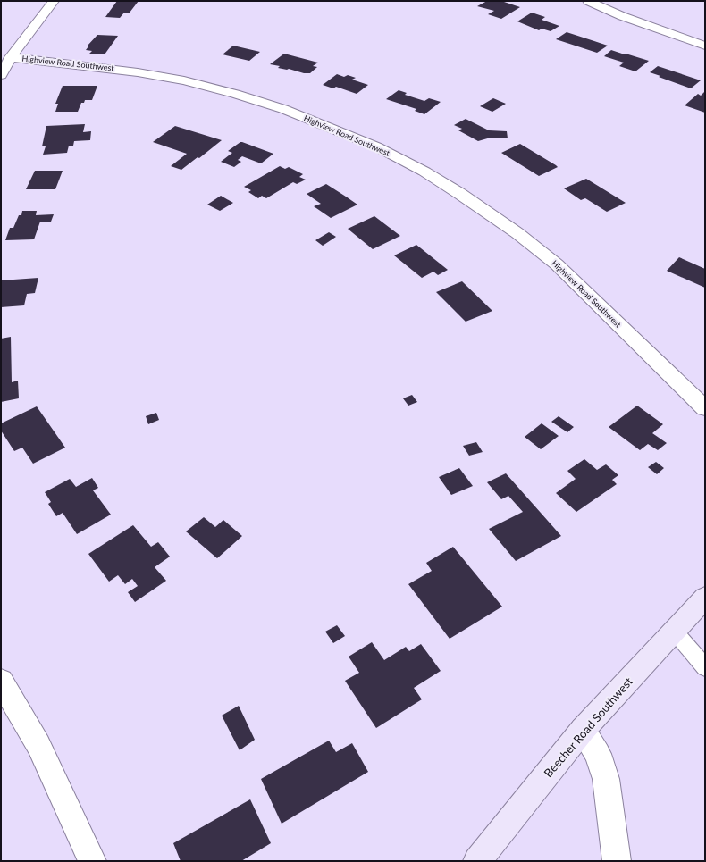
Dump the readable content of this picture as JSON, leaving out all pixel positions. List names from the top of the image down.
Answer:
{
  "streets": {
    "street": ["Highview Road Southwest", "Beecher Road Southwest"]
  }
}
